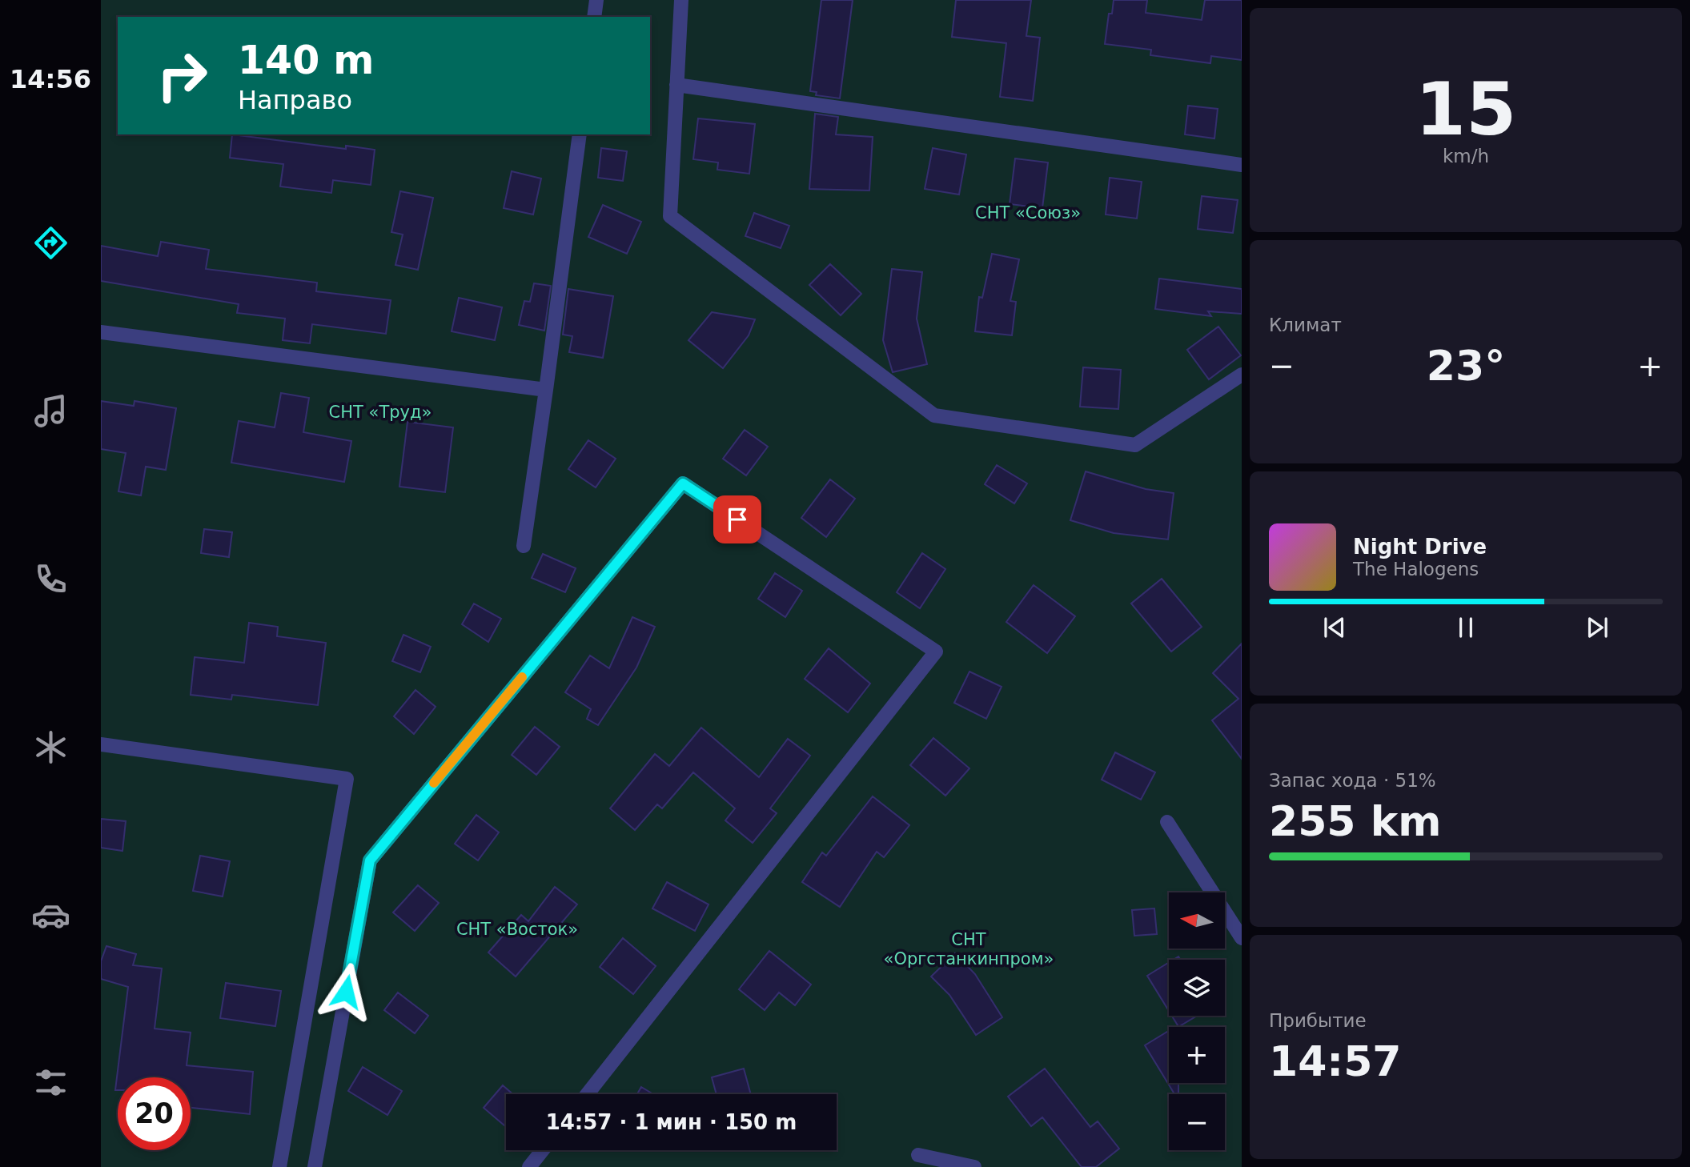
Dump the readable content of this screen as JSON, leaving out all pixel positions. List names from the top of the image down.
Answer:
{
  "parks": [
    "СНТ «Союз»",
    "СНТ «Труд»",
    "СНТ «Восток»",
    "СНТ «Оргстанкинпром»"
  ],
  "north": "left",
  "page": {
    "tabs": "14:56",
    "tile": [
      ["15", "km/h"],
      "Климат",
      ["Запас хода · 51%", "255 km"],
      ["Прибытие", "14:57"]
    ],
    "turn": ["140 m", "Направо"],
    "heat": ["−", "23°", "+"],
    "song": ["Night Drive", "The Halogens"],
    "map_buttons": ["+", "−"],
    "limit": "20",
    "trip": "14:57 · 1 мин · 150 m"
  }
}
